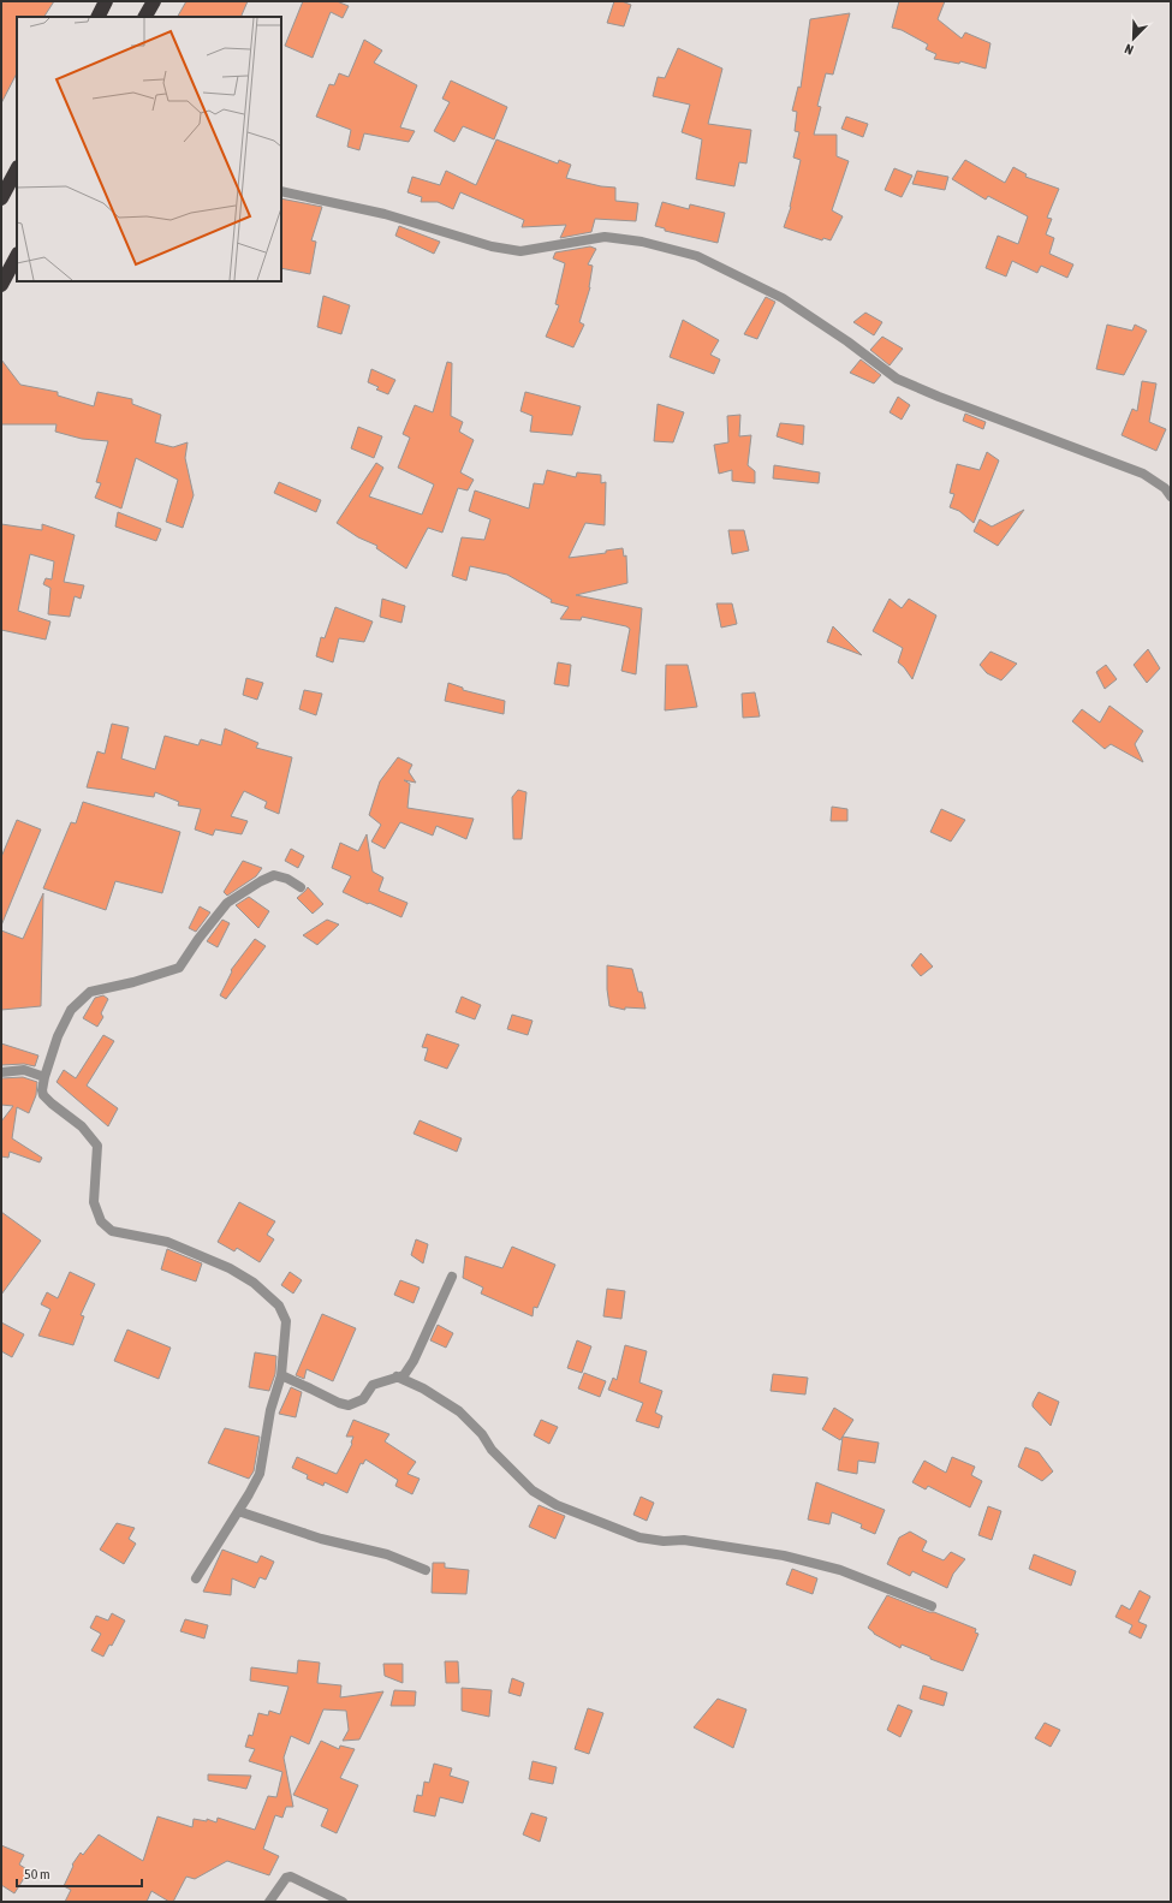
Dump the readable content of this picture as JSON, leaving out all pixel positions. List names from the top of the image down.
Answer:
{
  "scale_bar": "50 m",
  "north": "bottom left"
}
